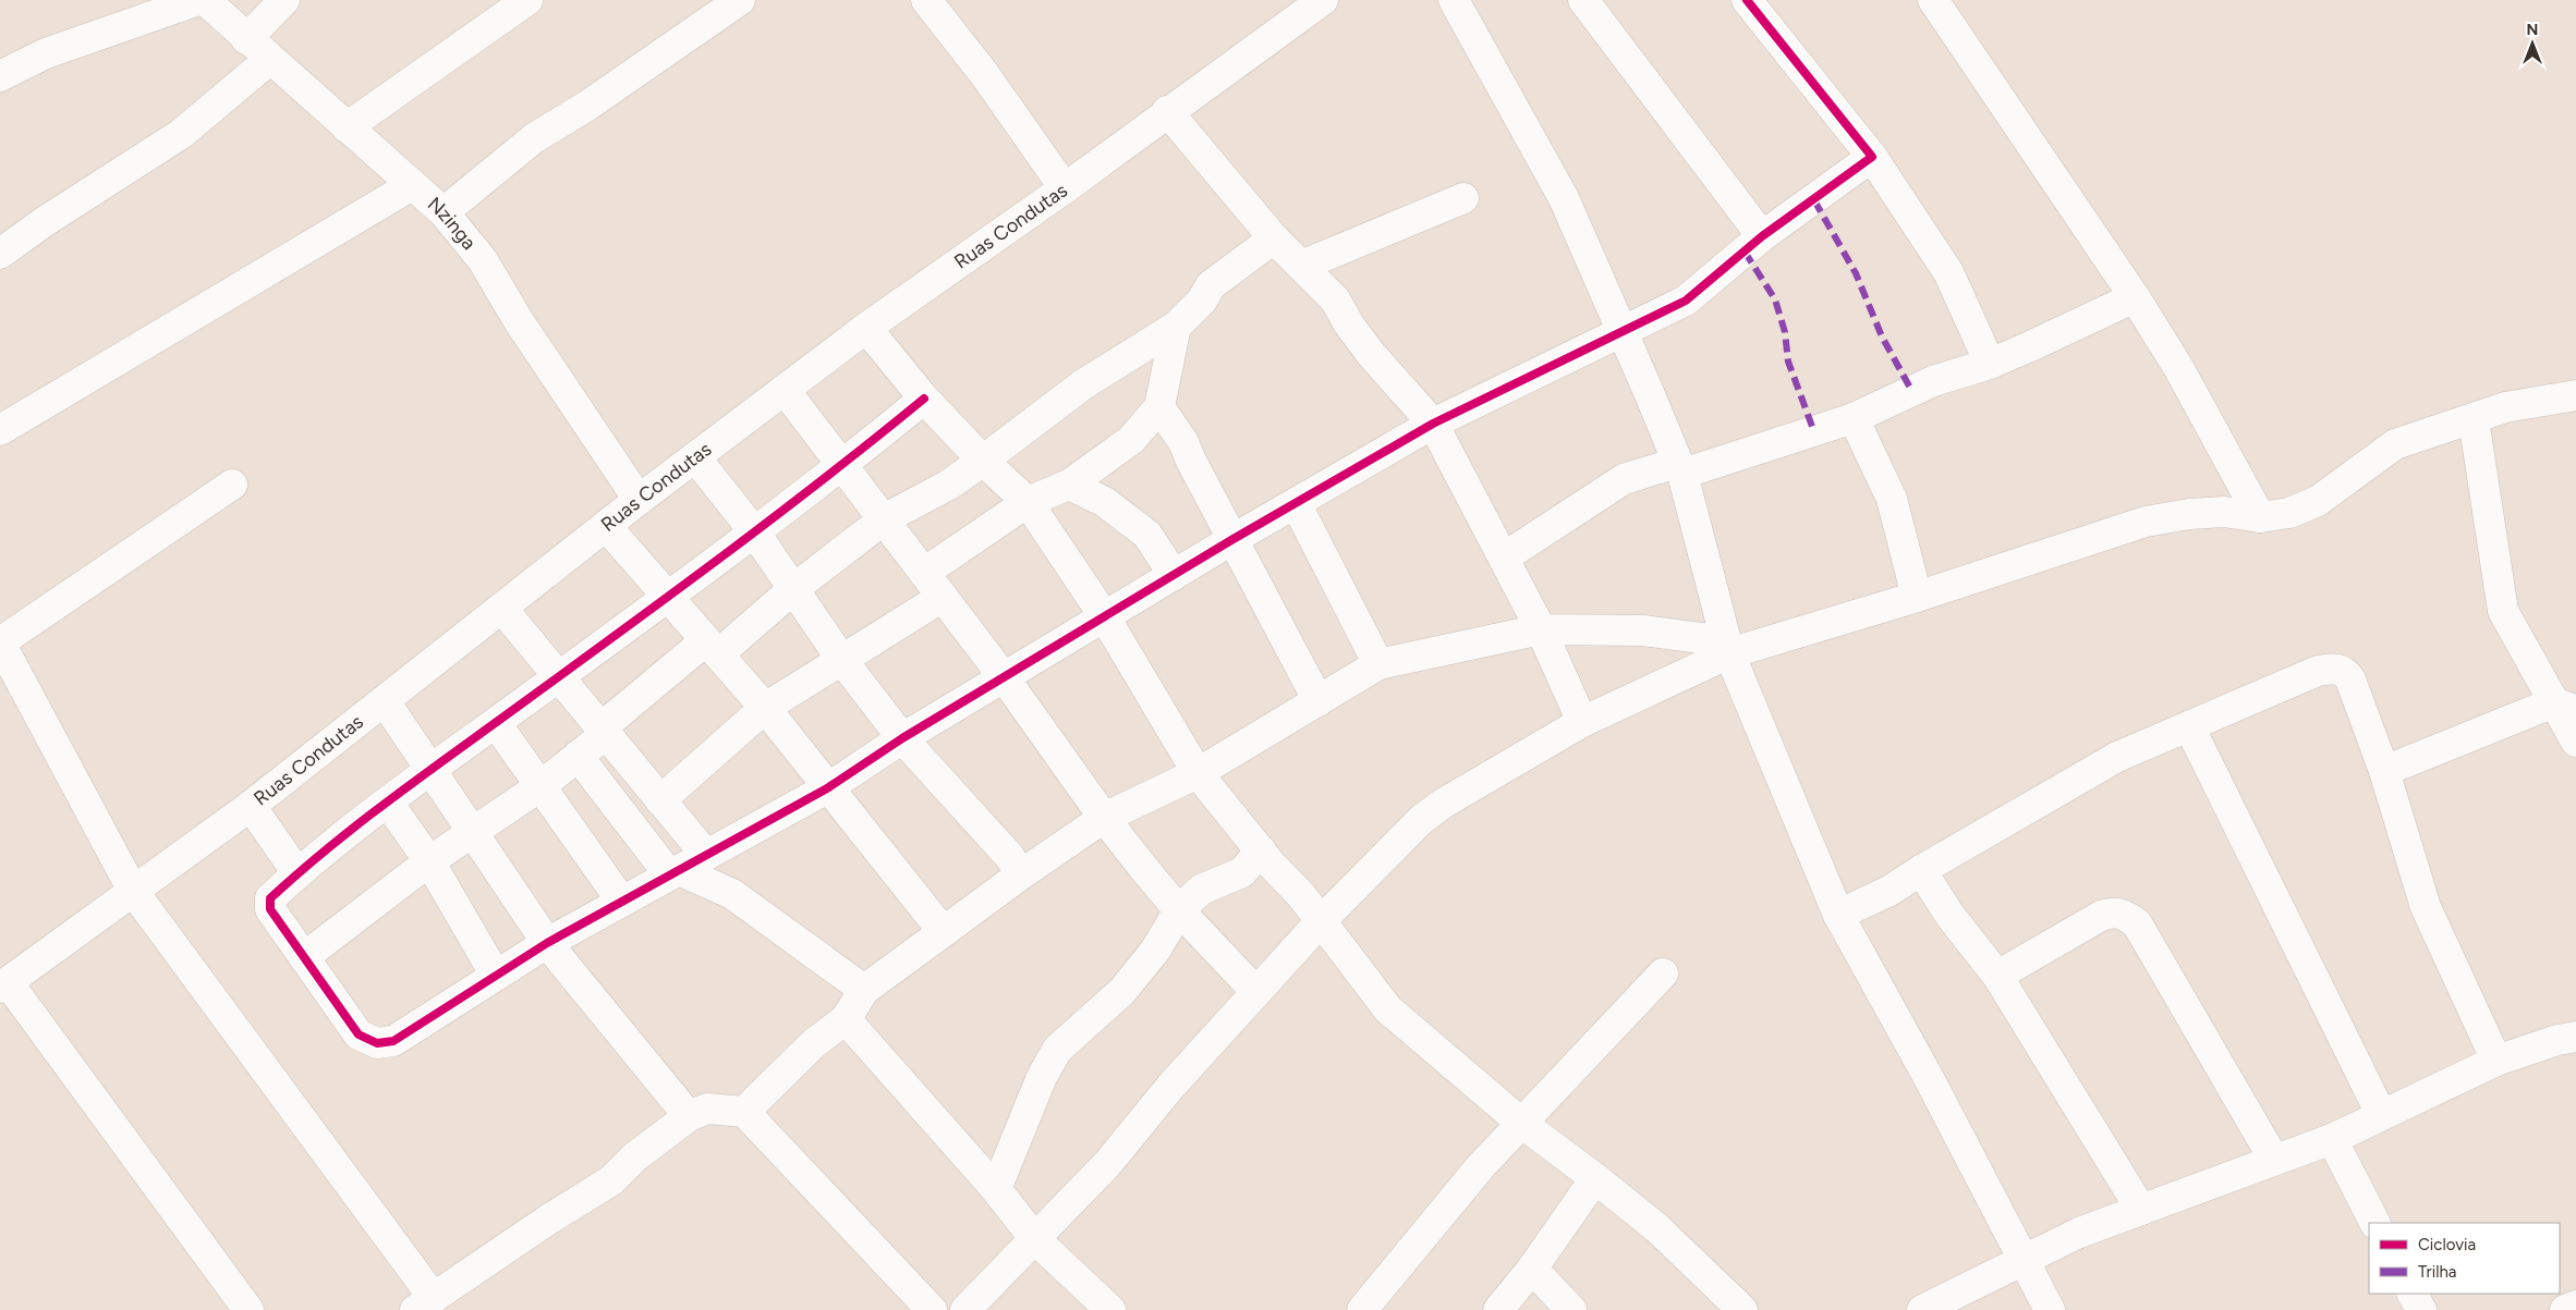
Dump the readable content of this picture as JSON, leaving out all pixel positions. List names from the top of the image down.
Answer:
{
  "streets": {
    "street": ["Nzinga", "Ruas Condutas"]
  },
  "crossings": [
    ["Nzinga", "Ruas Condutas"]
  ],
  "legend": ["Ciclovia", "Trilha"],
  "north": "top"
}
